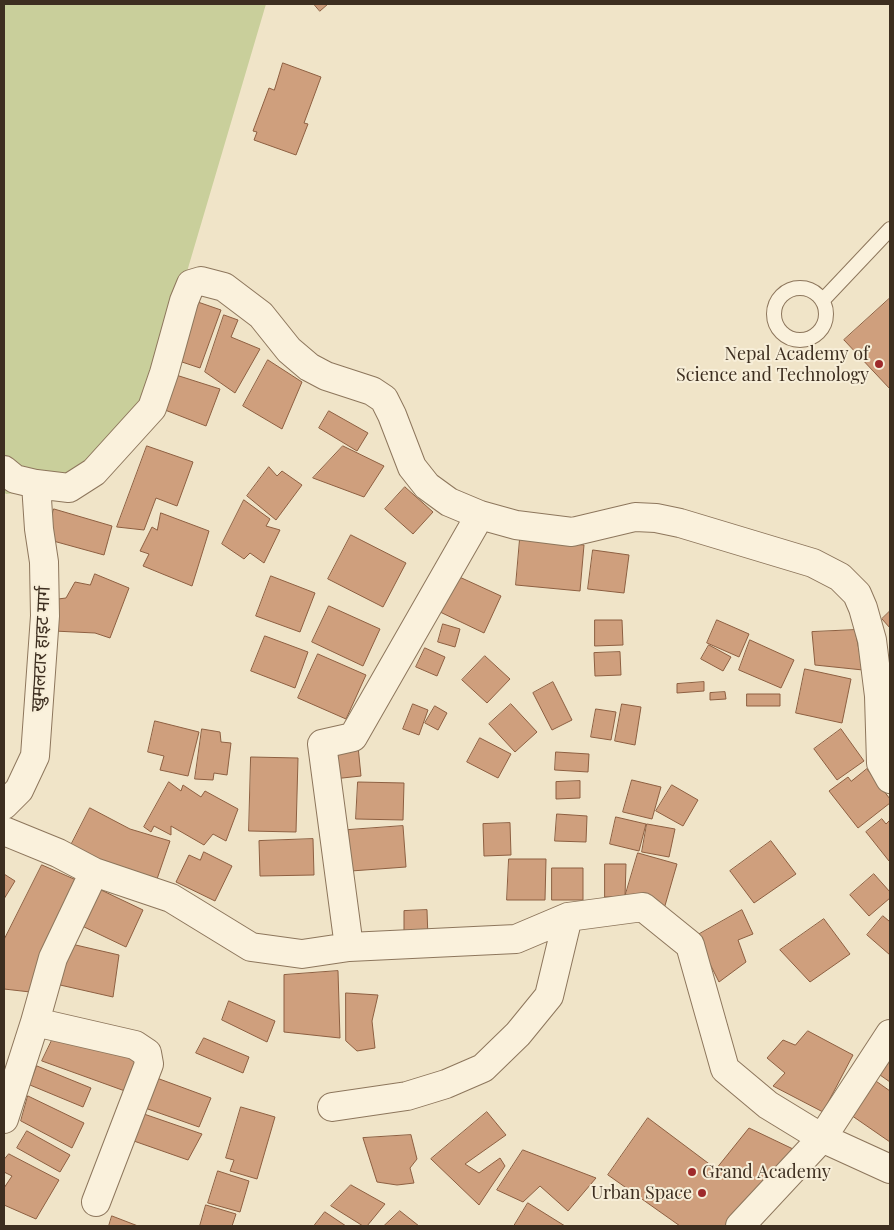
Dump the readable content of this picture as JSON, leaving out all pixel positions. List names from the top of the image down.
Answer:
{
  "streets": {
    "street": ["खुमलटार हाइट मार्ग"]
  },
  "places": ["Nepal Academy of Science and Technology", "Grand Academy", "Urban Space"]
}
